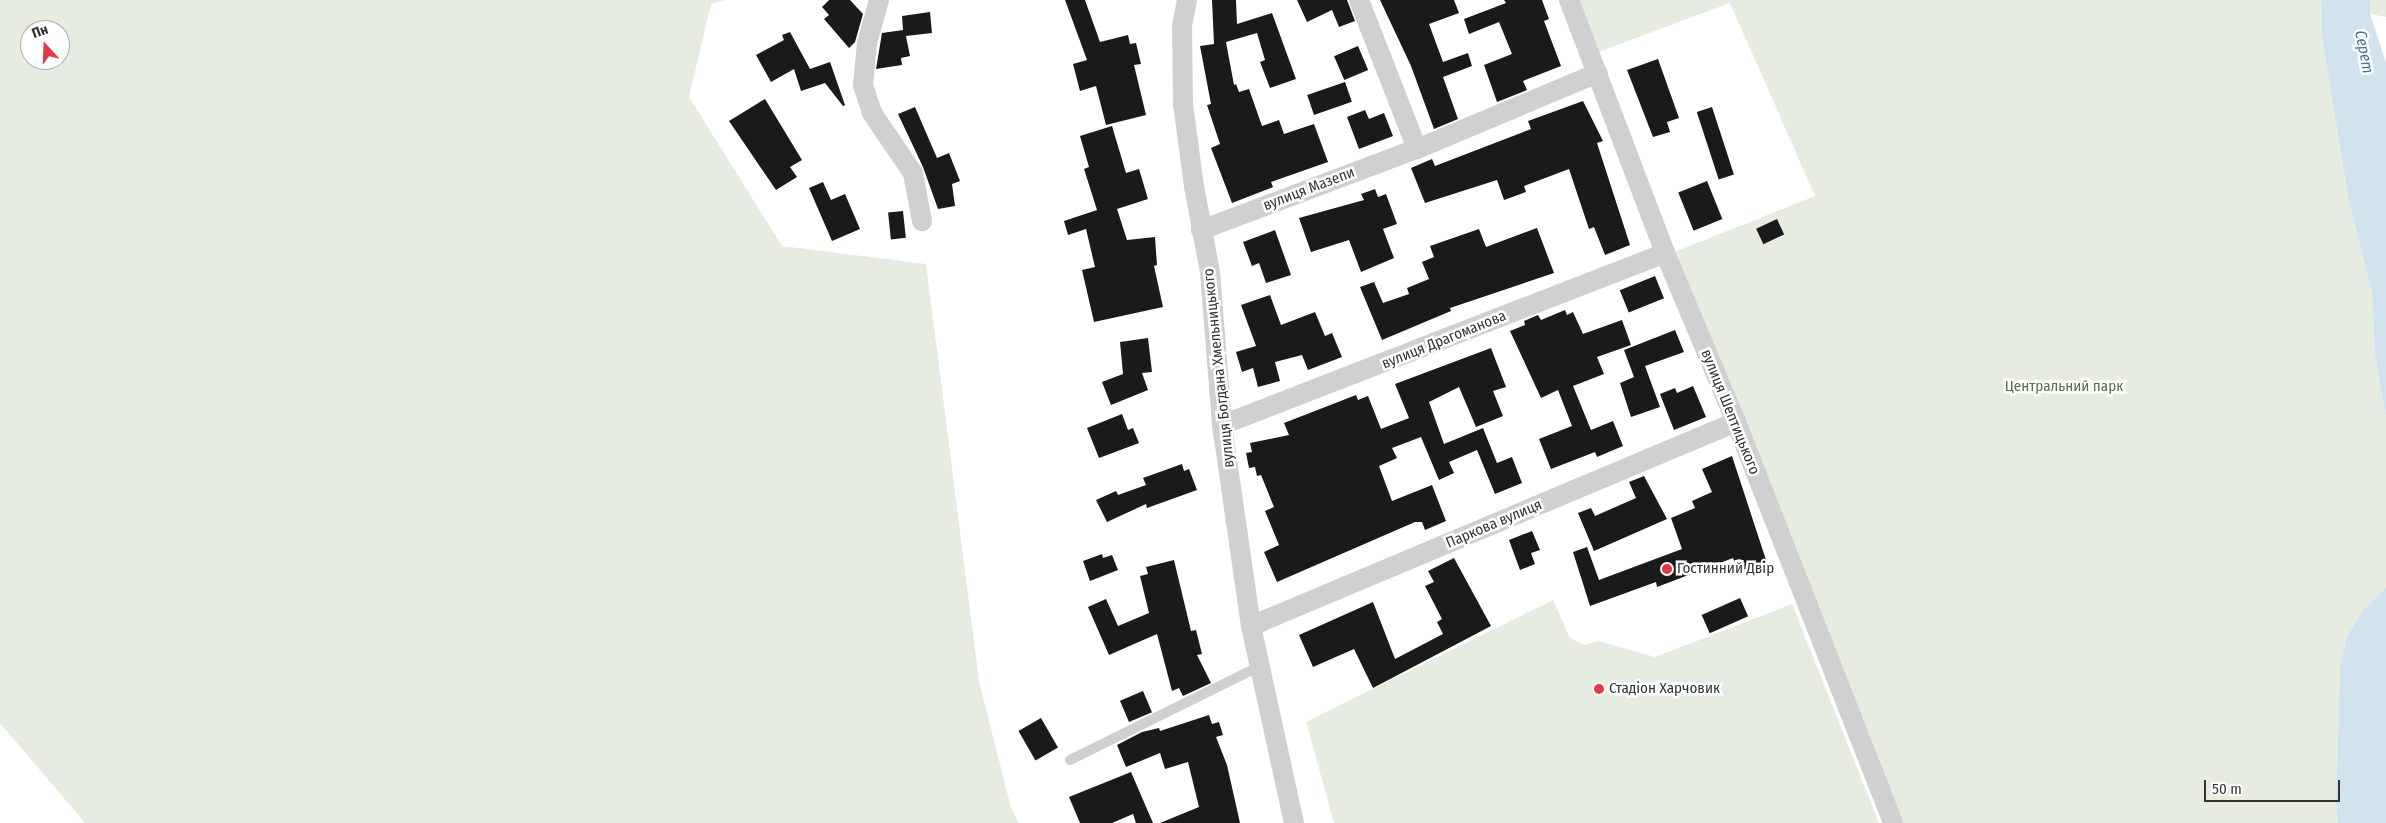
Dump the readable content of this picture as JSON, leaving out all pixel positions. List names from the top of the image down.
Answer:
{
  "streets": {
    "street": [
      "вулиця Мазепи",
      "вулиця Драгоманова",
      "вулиця Богдана Хмельницького",
      "вулиця Шептицького",
      "Паркова вулиця"
    ]
  },
  "crossings": [
    ["вулиця Мазепи", "вулиця Богдана Хмельницького"],
    ["вулиця Мазепи", "вулиця Шептицького"],
    ["вулиця Драгоманова", "вулиця Богдана Хмельницького"],
    ["вулиця Драгоманова", "вулиця Шептицького"],
    ["вулиця Богдана Хмельницького", "Паркова вулиця"],
    ["вулиця Шептицького", "Паркова вулиця"]
  ],
  "water": ["Серет"],
  "parks": ["Центральний парк"],
  "places": ["Гостинний Двір", "Стадіон Харчовик"],
  "scale_bar": "50 m",
  "north": "top"
}
